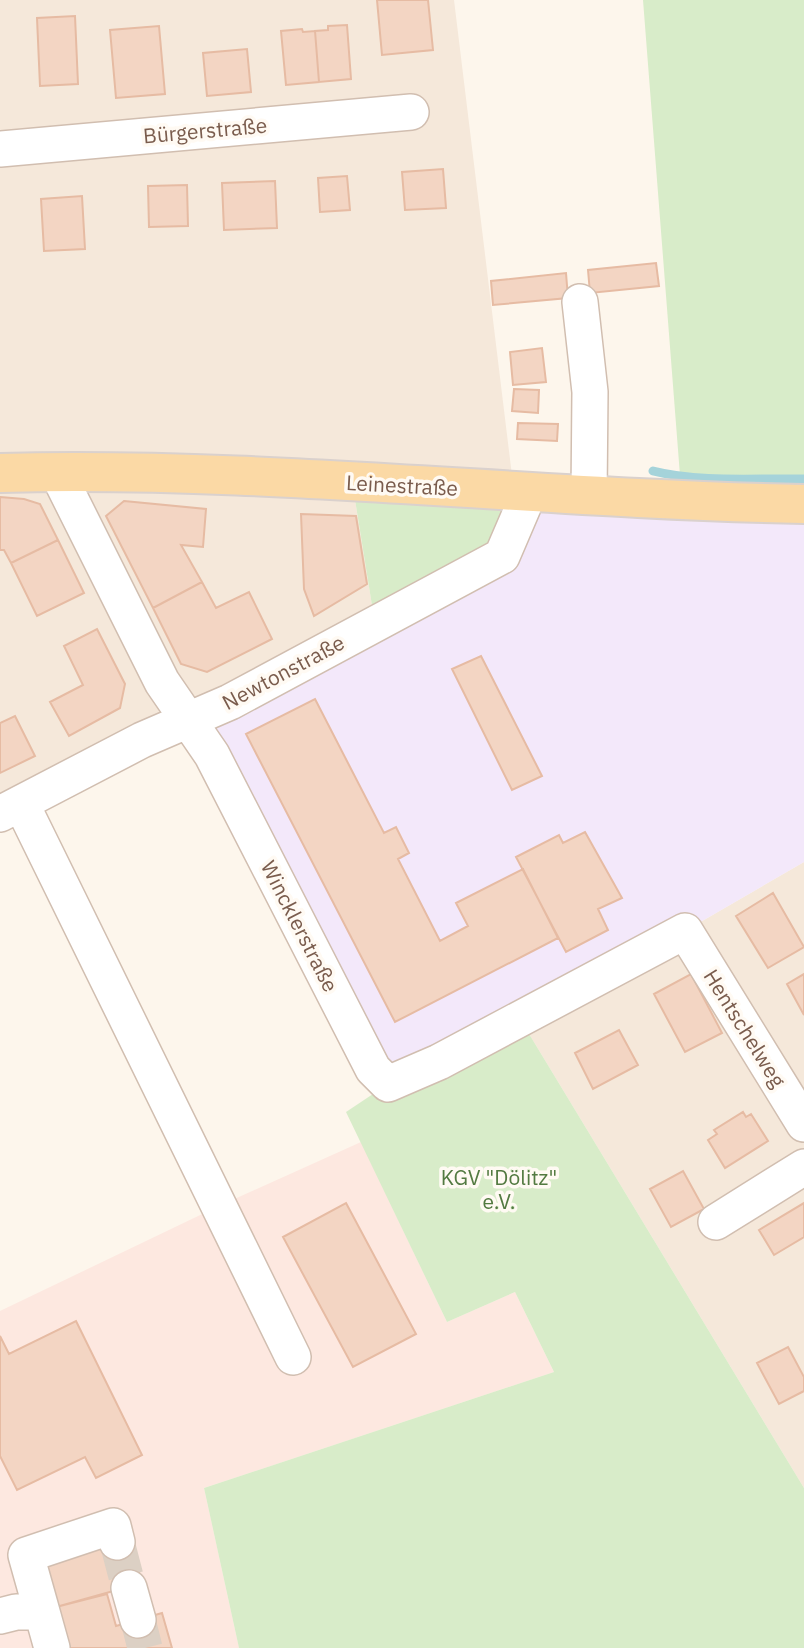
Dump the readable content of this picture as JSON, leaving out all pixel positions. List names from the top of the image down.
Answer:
{
  "streets": {
    "main road": ["Leinestraße"],
    "street": [
      "Bürgerstraße",
      "Newtonstraße",
      "Wincklerstraße",
      "Hentschelweg"
    ]
  },
  "crossings": [
    ["Leinestraße", "Newtonstraße"],
    ["Leinestraße", "Wincklerstraße"],
    ["Newtonstraße", "Wincklerstraße"],
    ["Wincklerstraße", "Hentschelweg"]
  ],
  "parks": ["KGV \"Dölitz\" e.V."]
}
